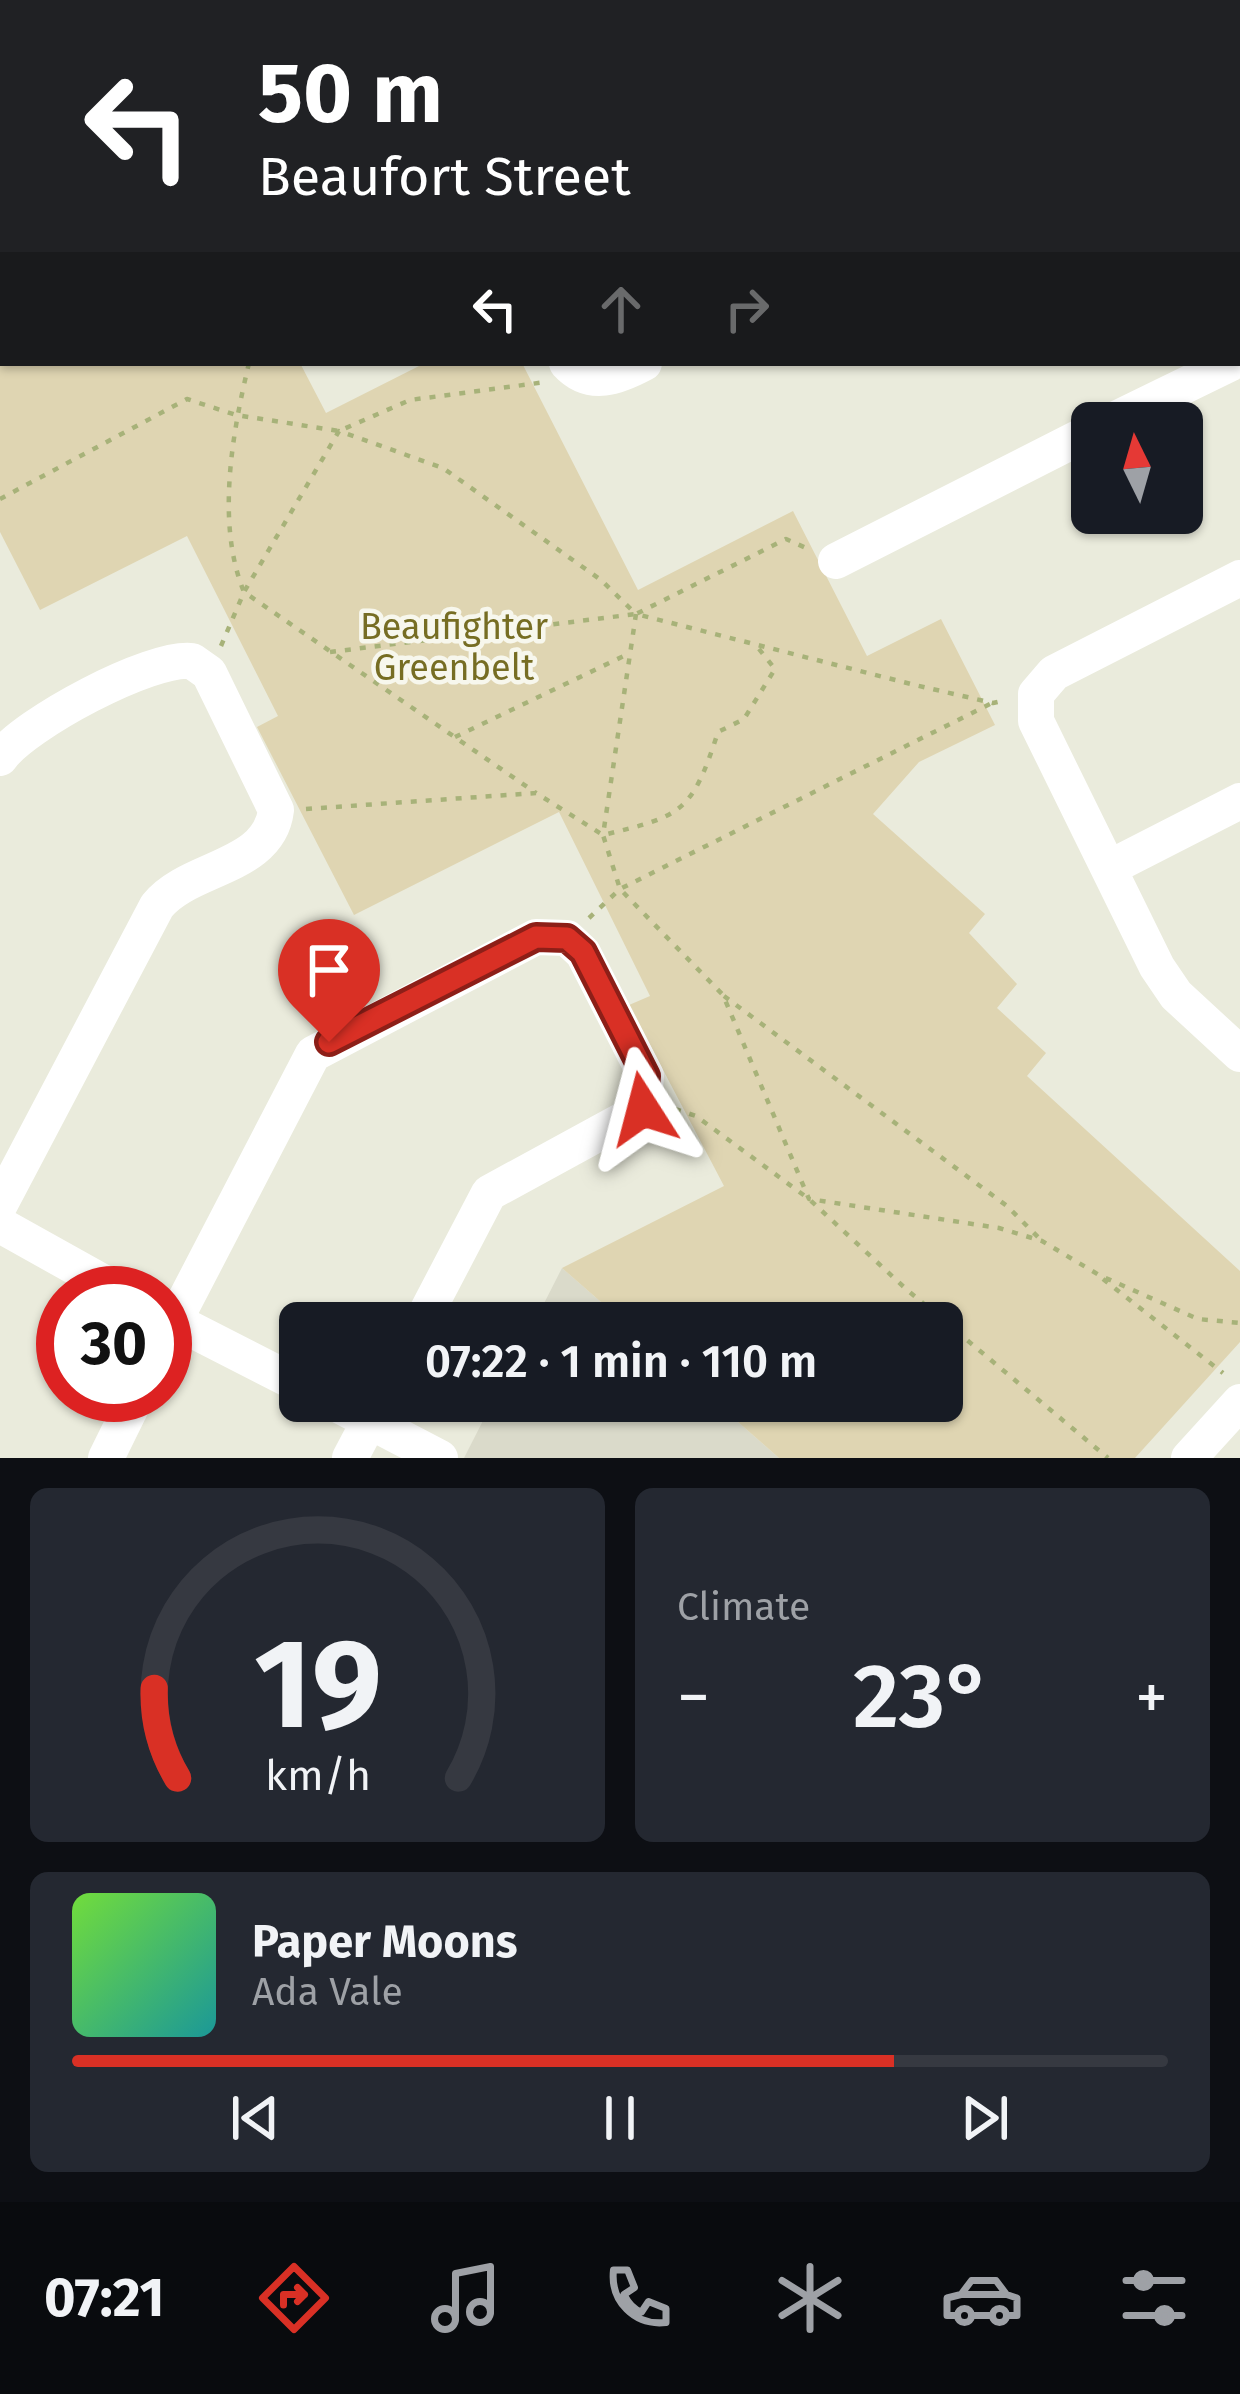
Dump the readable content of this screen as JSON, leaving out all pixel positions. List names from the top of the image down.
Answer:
{
  "parks": ["Beaufighter Greenbelt"],
  "north": "top",
  "page": {
    "turn": ["50 m", "Beaufort Street"],
    "limit": "30",
    "trip": "07:22 · 1 min · 110 m",
    "tile": "Climate",
    "heat": ["−", "23°", "+"],
    "song": ["Paper Moons", "Ada Vale"],
    "tabs": "07:21",
    "gauge": ["19", "km/h"]
  }
}
